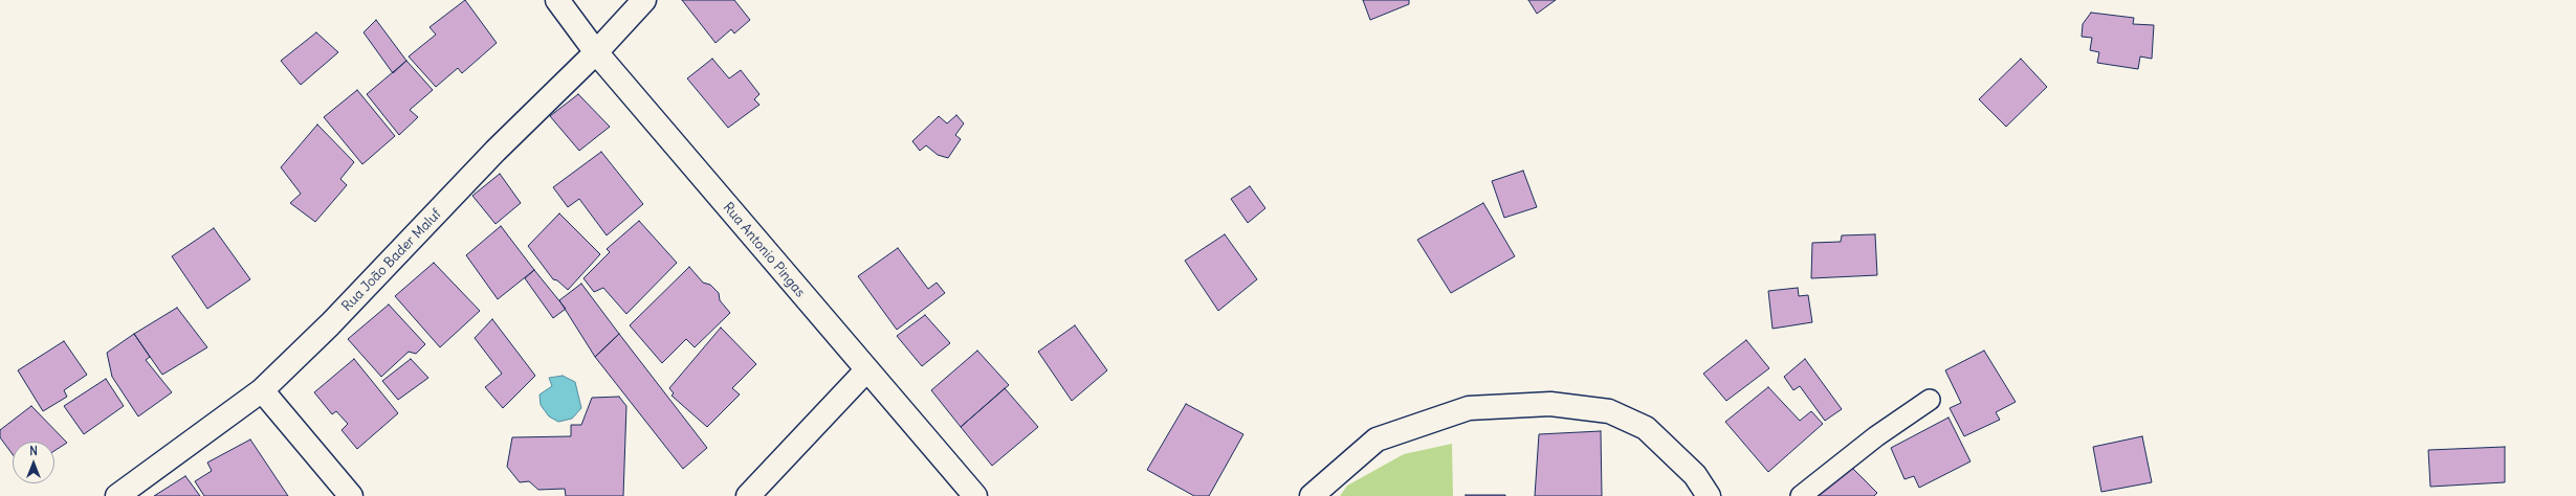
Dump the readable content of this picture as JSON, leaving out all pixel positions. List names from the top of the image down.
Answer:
{
  "streets": {
    "street": ["Rua Antonio Pingas", "Rua João Bader Maluf"]
  },
  "crossings": [
    ["Rua Antonio Pingas", "Rua João Bader Maluf"]
  ],
  "north": "top"
}
